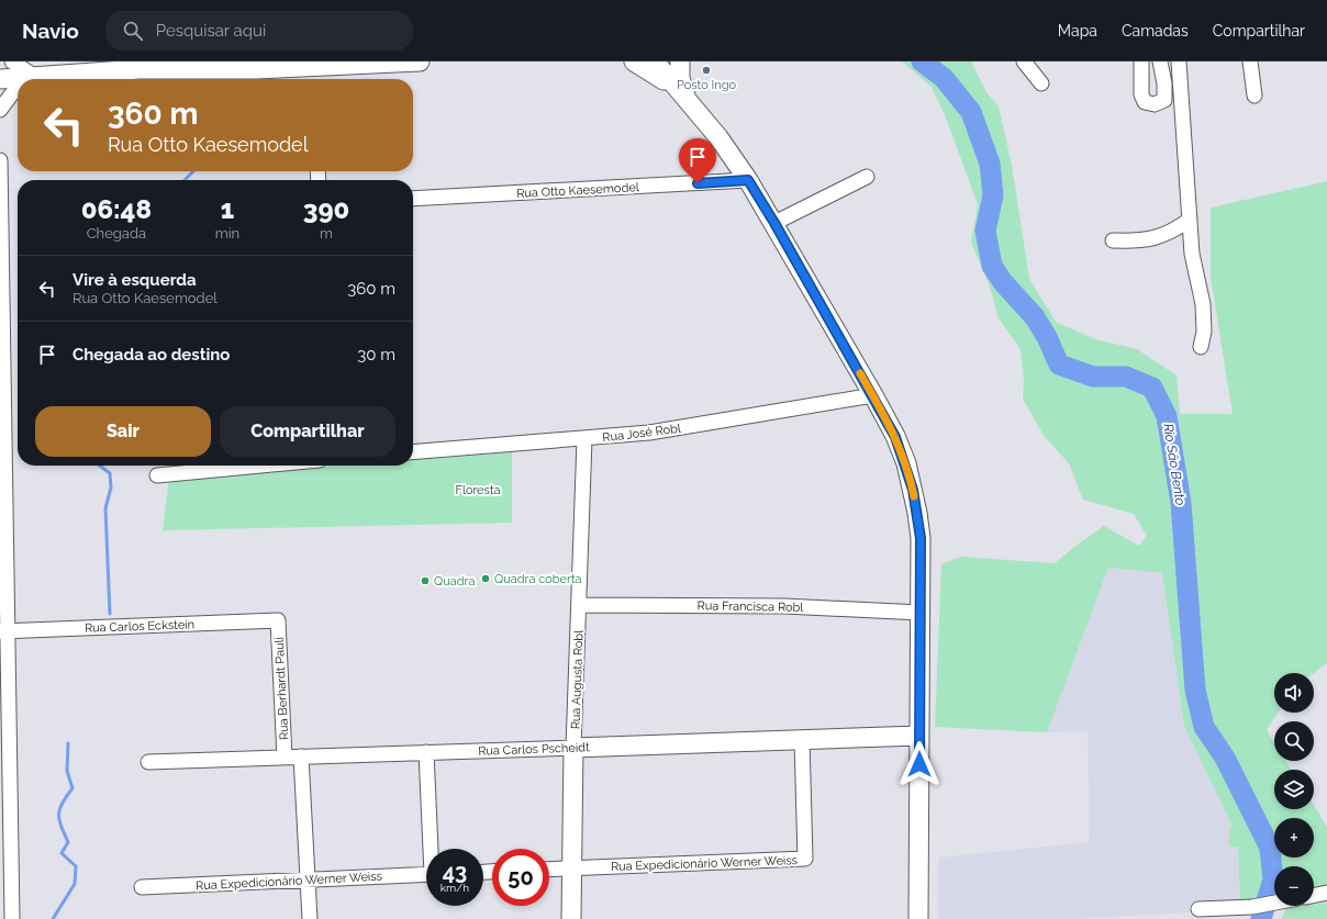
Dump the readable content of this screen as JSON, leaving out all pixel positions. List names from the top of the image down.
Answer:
{
  "streets": {
    "main road": ["Rua Augusta Robl", "Rua Carlos Pscheidt"],
    "street": [
      "Rua Otto Kaesemodel",
      "Rua José Robl",
      "Rua Francisca Robl",
      "Rua Carlos Eckstein",
      "Rua Berhardt Pauli",
      "Rua Expedicionário Werner Weiss"
    ]
  },
  "crossings": [
    ["Rua José Robl", "Rua Augusta Robl"],
    ["Rua Francisca Robl", "Rua Augusta Robl"],
    ["Rua Carlos Eckstein", "Rua Berhardt Pauli"],
    ["Rua Augusta Robl", "Rua Carlos Pscheidt"],
    ["Rua Augusta Robl", "Rua Expedicionário Werner Weiss"],
    ["Rua Berhardt Pauli", "Rua Carlos Pscheidt"],
    ["Rua Carlos Pscheidt", "Rua Expedicionário Werner Weiss"]
  ],
  "water": ["Rio São Bento"],
  "parks": ["Floresta"],
  "places": ["Posto Ingo", "Quadra coberta", "Quadra"],
  "page": {
    "header": "Navio",
    "search": "Pesquisar aqui",
    "nav": ["Mapa", "Camadas", "Compartilhar"],
    "turn": ["360 m", "Rua Otto Kaesemodel"],
    "eta": [
      "06:48",
      "Chegada",
      "1",
      "min",
      "390",
      "m"
    ],
    "list": [
      {
        "name": "Vire à esquerda",
        "note": "Rua Otto Kaesemodel",
        "value": "360 m"
      },
      {
        "name": "Chegada ao destino",
        "value": "30 m"
      }
    ],
    "buttons": ["Sair", "Compartilhar"],
    "map_buttons": ["+", "−"],
    "speed": "43 km/h",
    "limit": "50"
  }
}
